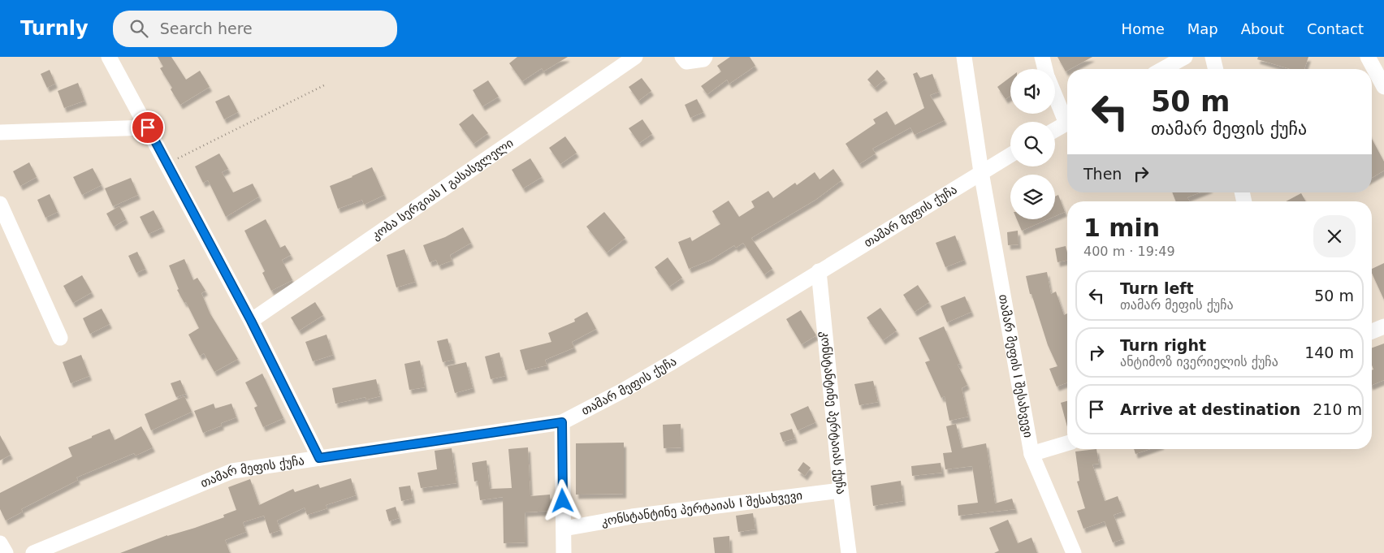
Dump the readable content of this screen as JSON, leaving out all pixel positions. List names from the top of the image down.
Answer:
{
  "streets": {
    "street": [
      "კობა სერგიას I გასასვლელი",
      "თამარ მეფის ქუჩა",
      "თამარ მეფის I შესახვევი",
      "კონსტანტინე პერტაიას ქუჩა",
      "კონსტანტინე პერტაიას I შესახვევი"
    ]
  },
  "crossings": [
    ["თამარ მეფის ქუჩა", "თამარ მეფის I შესახვევი"],
    ["თამარ მეფის ქუჩა", "კონსტანტინე პერტაიას ქუჩა"],
    ["კონსტანტინე პერტაიას ქუჩა", "კონსტანტინე პერტაიას I შესახვევი"]
  ],
  "page": {
    "header": "Turnly",
    "search": "Search here",
    "nav": [
      "Home",
      "Map",
      "About",
      "Contact"
    ],
    "turn": ["50 m", "თამარ მეფის ქუჩა"],
    "then": "Then",
    "heading": ["1 min", "400 m · 19:49"],
    "list": [
      {
        "name": "Turn left",
        "note": "თამარ მეფის ქუჩა",
        "value": "50 m"
      },
      {
        "name": "Turn right",
        "note": "ანტიმოზ ივერიელის ქუჩა",
        "value": "140 m"
      },
      {
        "name": "Arrive at destination",
        "value": "210 m"
      }
    ]
  }
}
